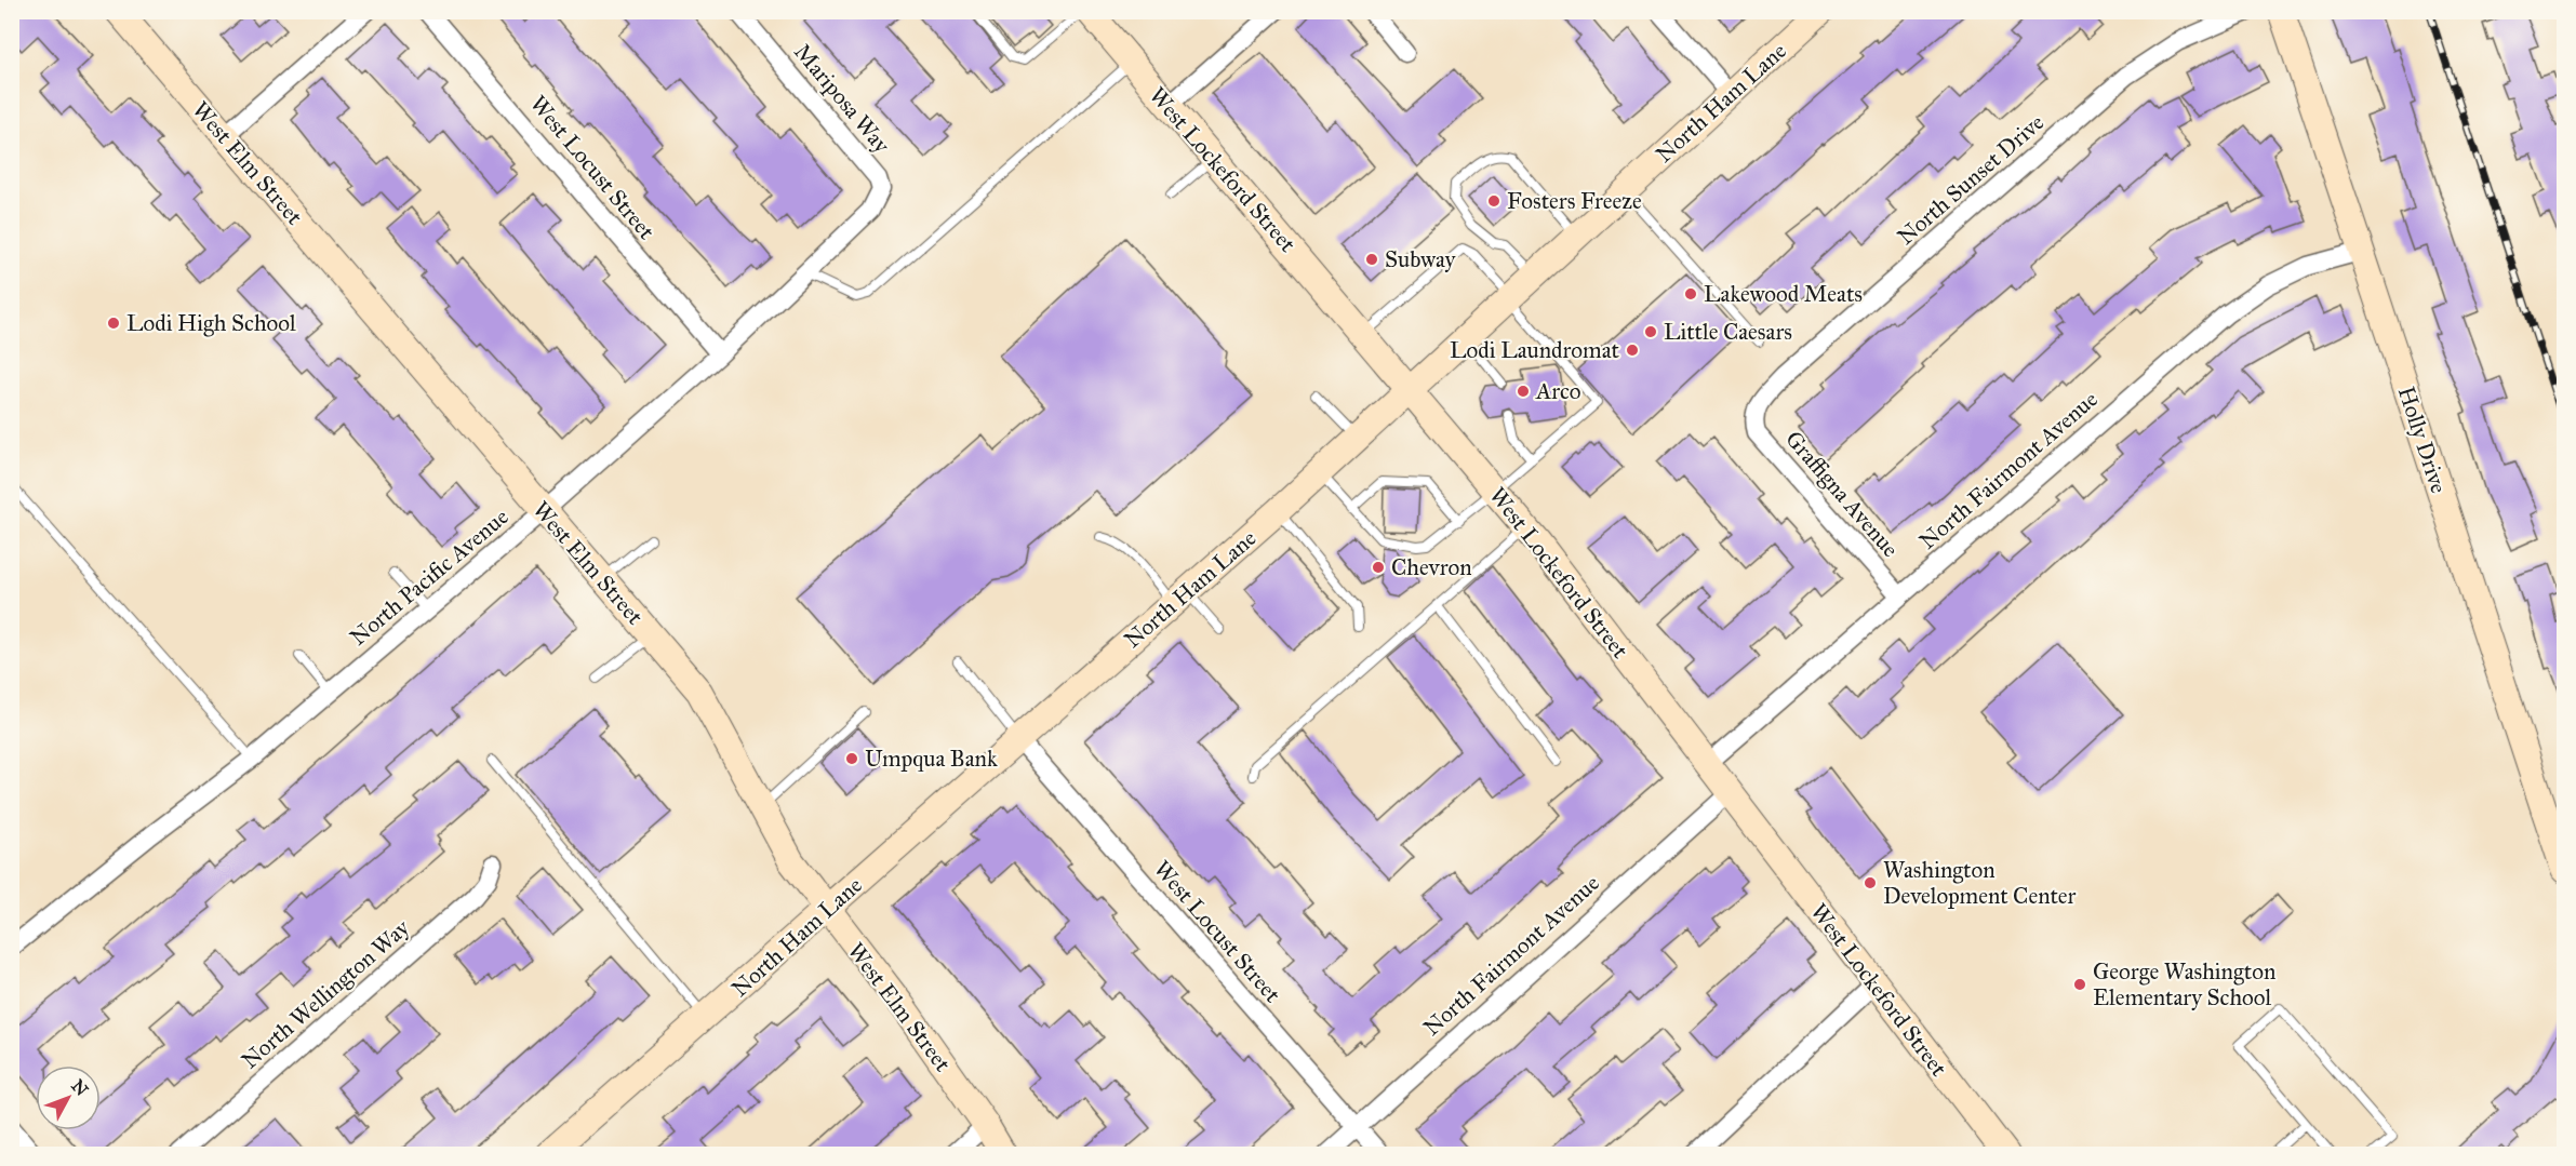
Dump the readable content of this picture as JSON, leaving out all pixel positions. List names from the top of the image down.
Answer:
{
  "streets": {
    "street": [
      "Mariposa Way",
      "North Ham Lane",
      "West Elm Street",
      "West Locust Street",
      "West Lockeford Street",
      "North Sunset Drive",
      "Holly Drive",
      "North Fairmont Avenue",
      "Graffigna Avenue",
      "North Pacific Avenue",
      "North Wellington Way"
    ]
  },
  "crossings": [
    ["Mariposa Way", "North Pacific Avenue"],
    ["North Ham Lane", "West Elm Street"],
    ["North Ham Lane", "West Locust Street"],
    ["North Ham Lane", "West Lockeford Street"],
    ["West Elm Street", "North Pacific Avenue"],
    ["West Locust Street", "North Fairmont Avenue"],
    ["West Locust Street", "North Pacific Avenue"],
    ["West Lockeford Street", "North Fairmont Avenue"],
    ["North Sunset Drive", "Graffigna Avenue"],
    ["Holly Drive", "North Fairmont Avenue"],
    ["North Fairmont Avenue", "Graffigna Avenue"]
  ],
  "places": [
    "Fosters Freeze",
    "Subway",
    "Lakewood Meats",
    "Lodi High School",
    "Little Caesars",
    "Lodi Laundromat",
    "Arco",
    "Chevron",
    "Umpqua Bank",
    "Washington Development Center",
    "George Washington Elementary School"
  ],
  "north": "top right"
}
